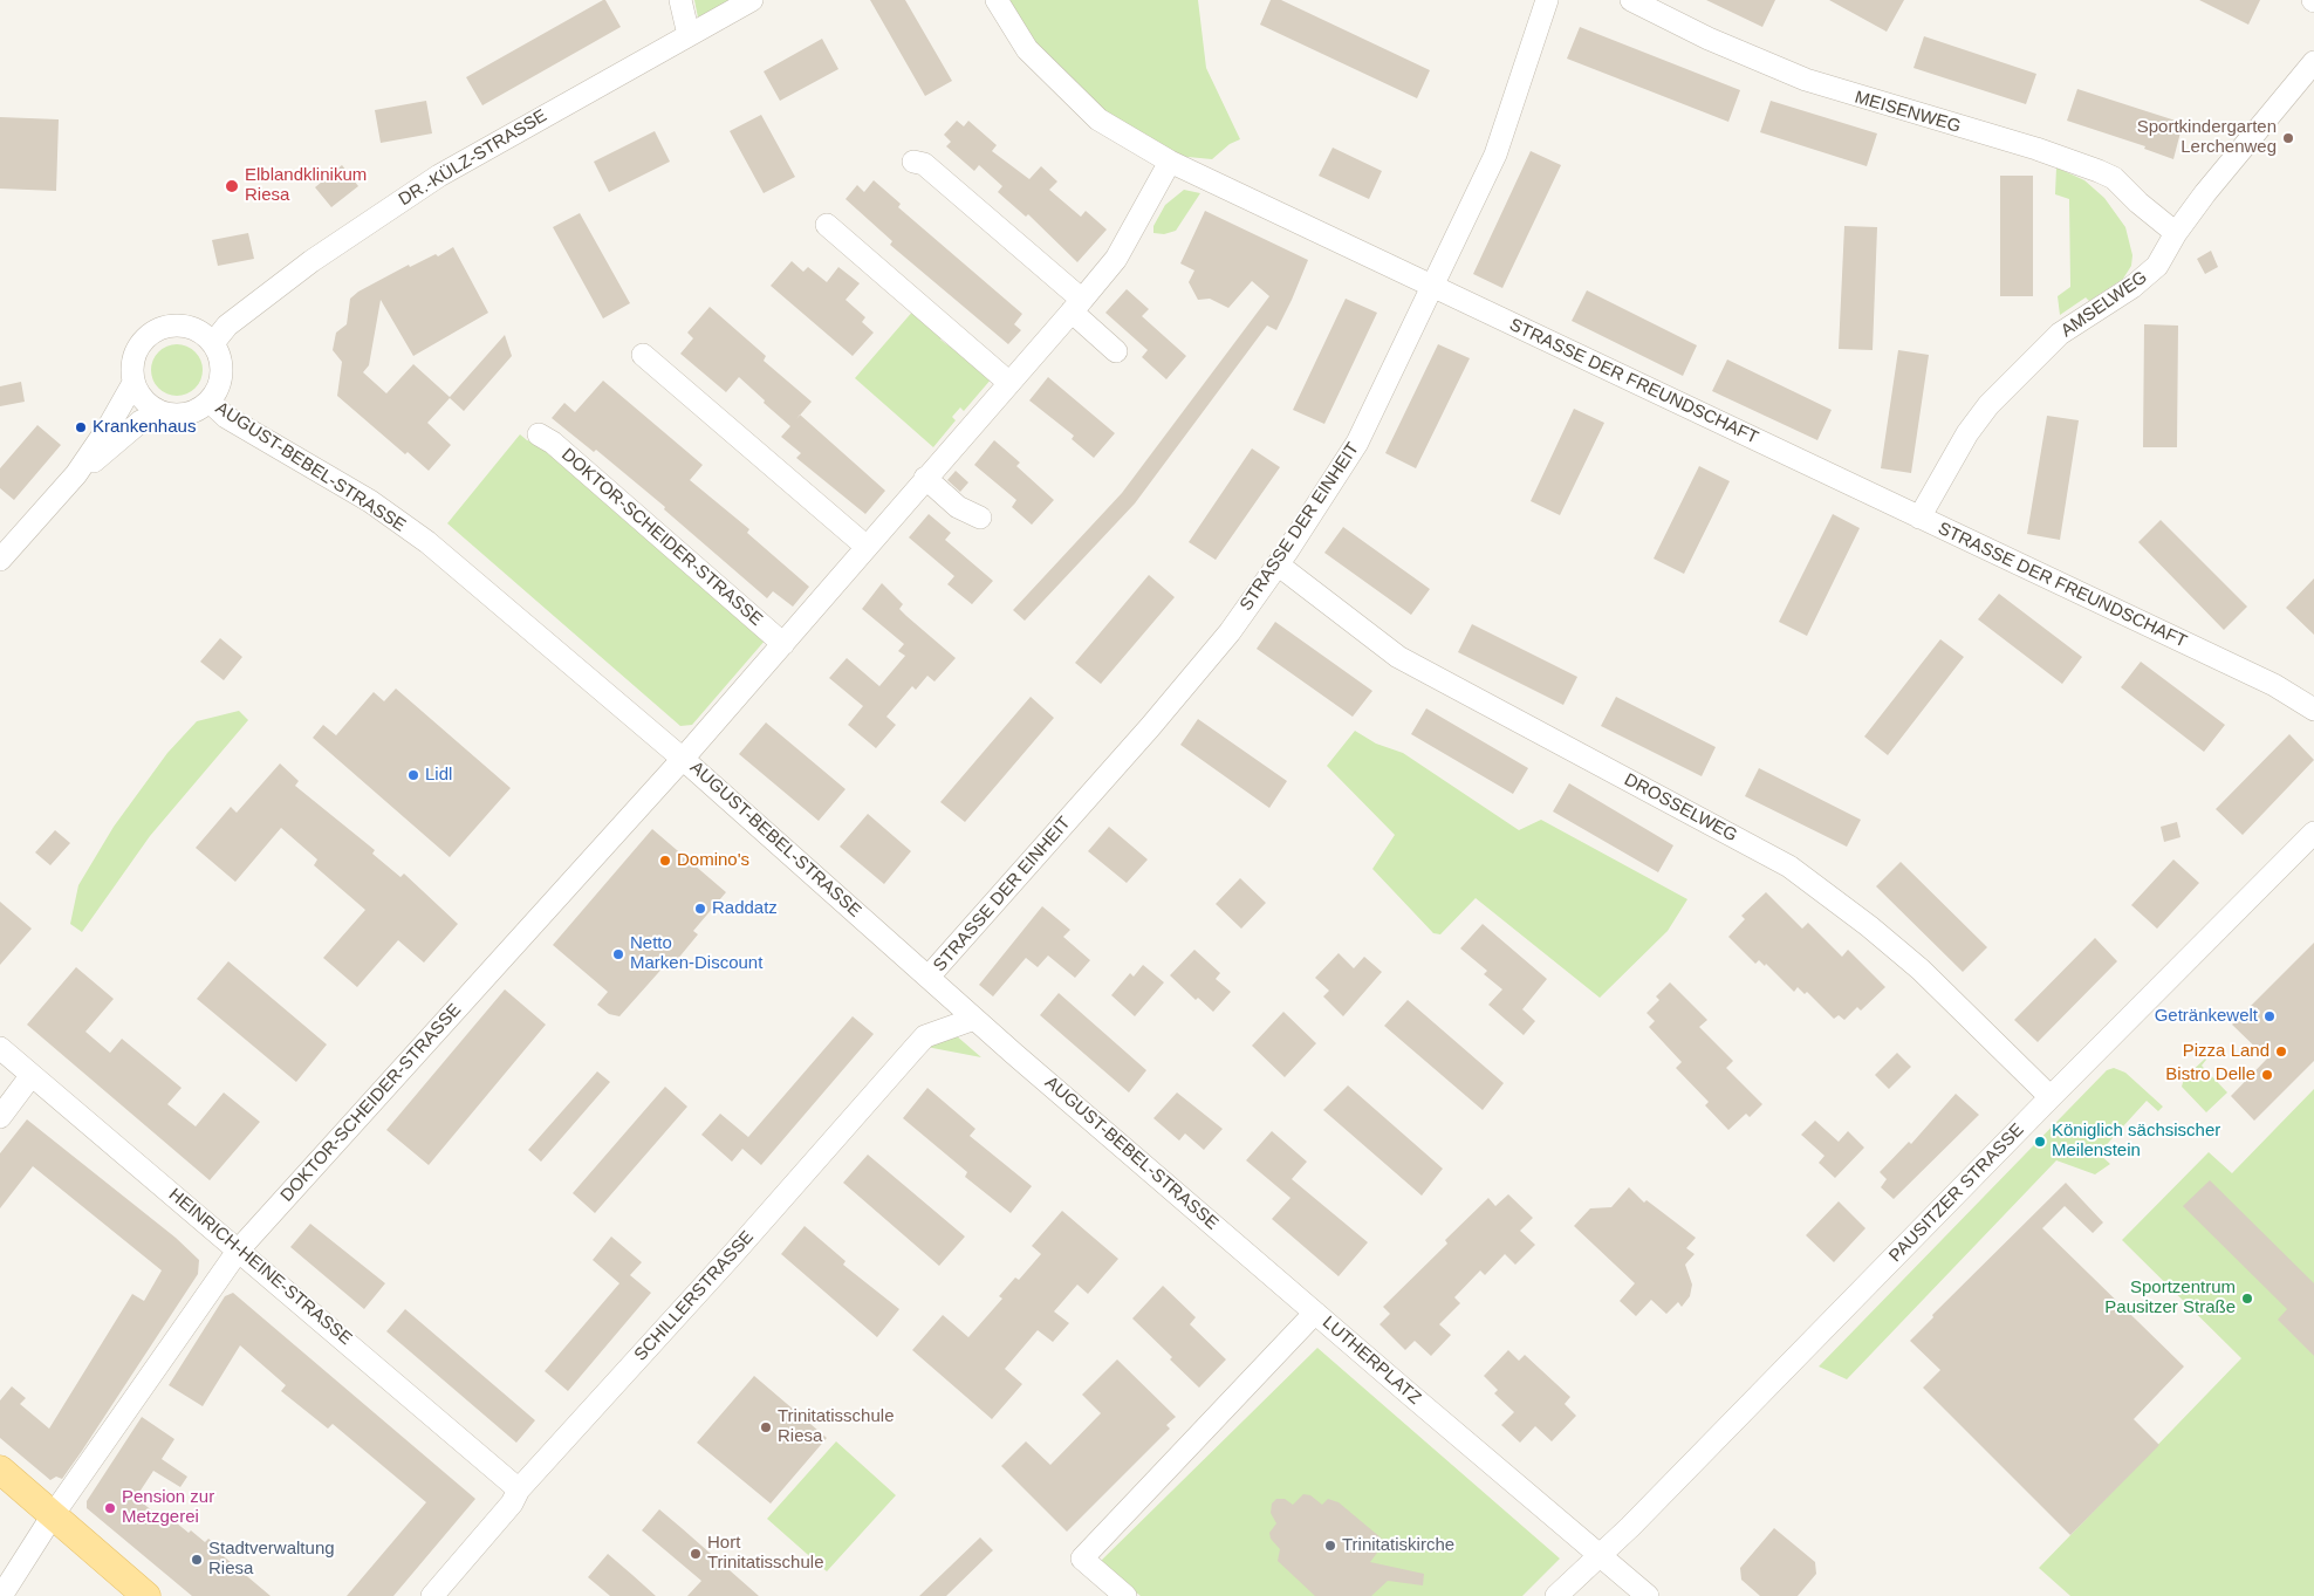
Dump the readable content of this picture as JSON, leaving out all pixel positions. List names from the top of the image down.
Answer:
{
  "streets": {
    "street": [
      "MEISENWEG",
      "DR.-KÜLZ-STRASSE",
      "AMSELWEG",
      "STRASSE DER FREUNDSCHAFT",
      "AUGUST-BEBEL-STRASSE",
      "STRASSE DER EINHEIT",
      "DOKTOR-SCHEIDER-STRASSE",
      "DROSSELWEG",
      "PAUSITZER STRASSE",
      "HEINRICH-HEINE-STRASSE",
      "SCHILLERSTRASSE",
      "LUTHERPLATZ"
    ]
  },
  "crossings": [
    ["MEISENWEG", "AMSELWEG"],
    ["DR.-KÜLZ-STRASSE", "AUGUST-BEBEL-STRASSE"],
    ["AMSELWEG", "STRASSE DER FREUNDSCHAFT"],
    ["STRASSE DER FREUNDSCHAFT", "STRASSE DER EINHEIT"],
    ["STRASSE DER FREUNDSCHAFT", "DOKTOR-SCHEIDER-STRASSE"],
    ["AUGUST-BEBEL-STRASSE", "STRASSE DER EINHEIT"],
    ["AUGUST-BEBEL-STRASSE", "DOKTOR-SCHEIDER-STRASSE"],
    ["AUGUST-BEBEL-STRASSE", "SCHILLERSTRASSE"],
    ["AUGUST-BEBEL-STRASSE", "LUTHERPLATZ"],
    ["STRASSE DER EINHEIT", "DROSSELWEG"],
    ["DOKTOR-SCHEIDER-STRASSE", "HEINRICH-HEINE-STRASSE"],
    ["DROSSELWEG", "PAUSITZER STRASSE"],
    ["PAUSITZER STRASSE", "LUTHERPLATZ"],
    ["HEINRICH-HEINE-STRASSE", "SCHILLERSTRASSE"]
  ],
  "places": [
    "Sportkindergarten Lerchenweg",
    "Elblandklinikum Riesa",
    "Krankenhaus",
    "Lidl",
    "Domino's",
    "Raddatz",
    "Netto Marken-Discount",
    "Getränkewelt",
    "Pizza Land",
    "Bistro Delle",
    "Königlich sächsischer Meilenstein",
    "Sportzentrum Pausitzer Straße",
    "Trinitatisschule Riesa",
    "Pension zur Metzgerei",
    "Trinitatiskirche",
    "Hort Trinitatisschule",
    "Stadtverwaltung Riesa"
  ]
}
